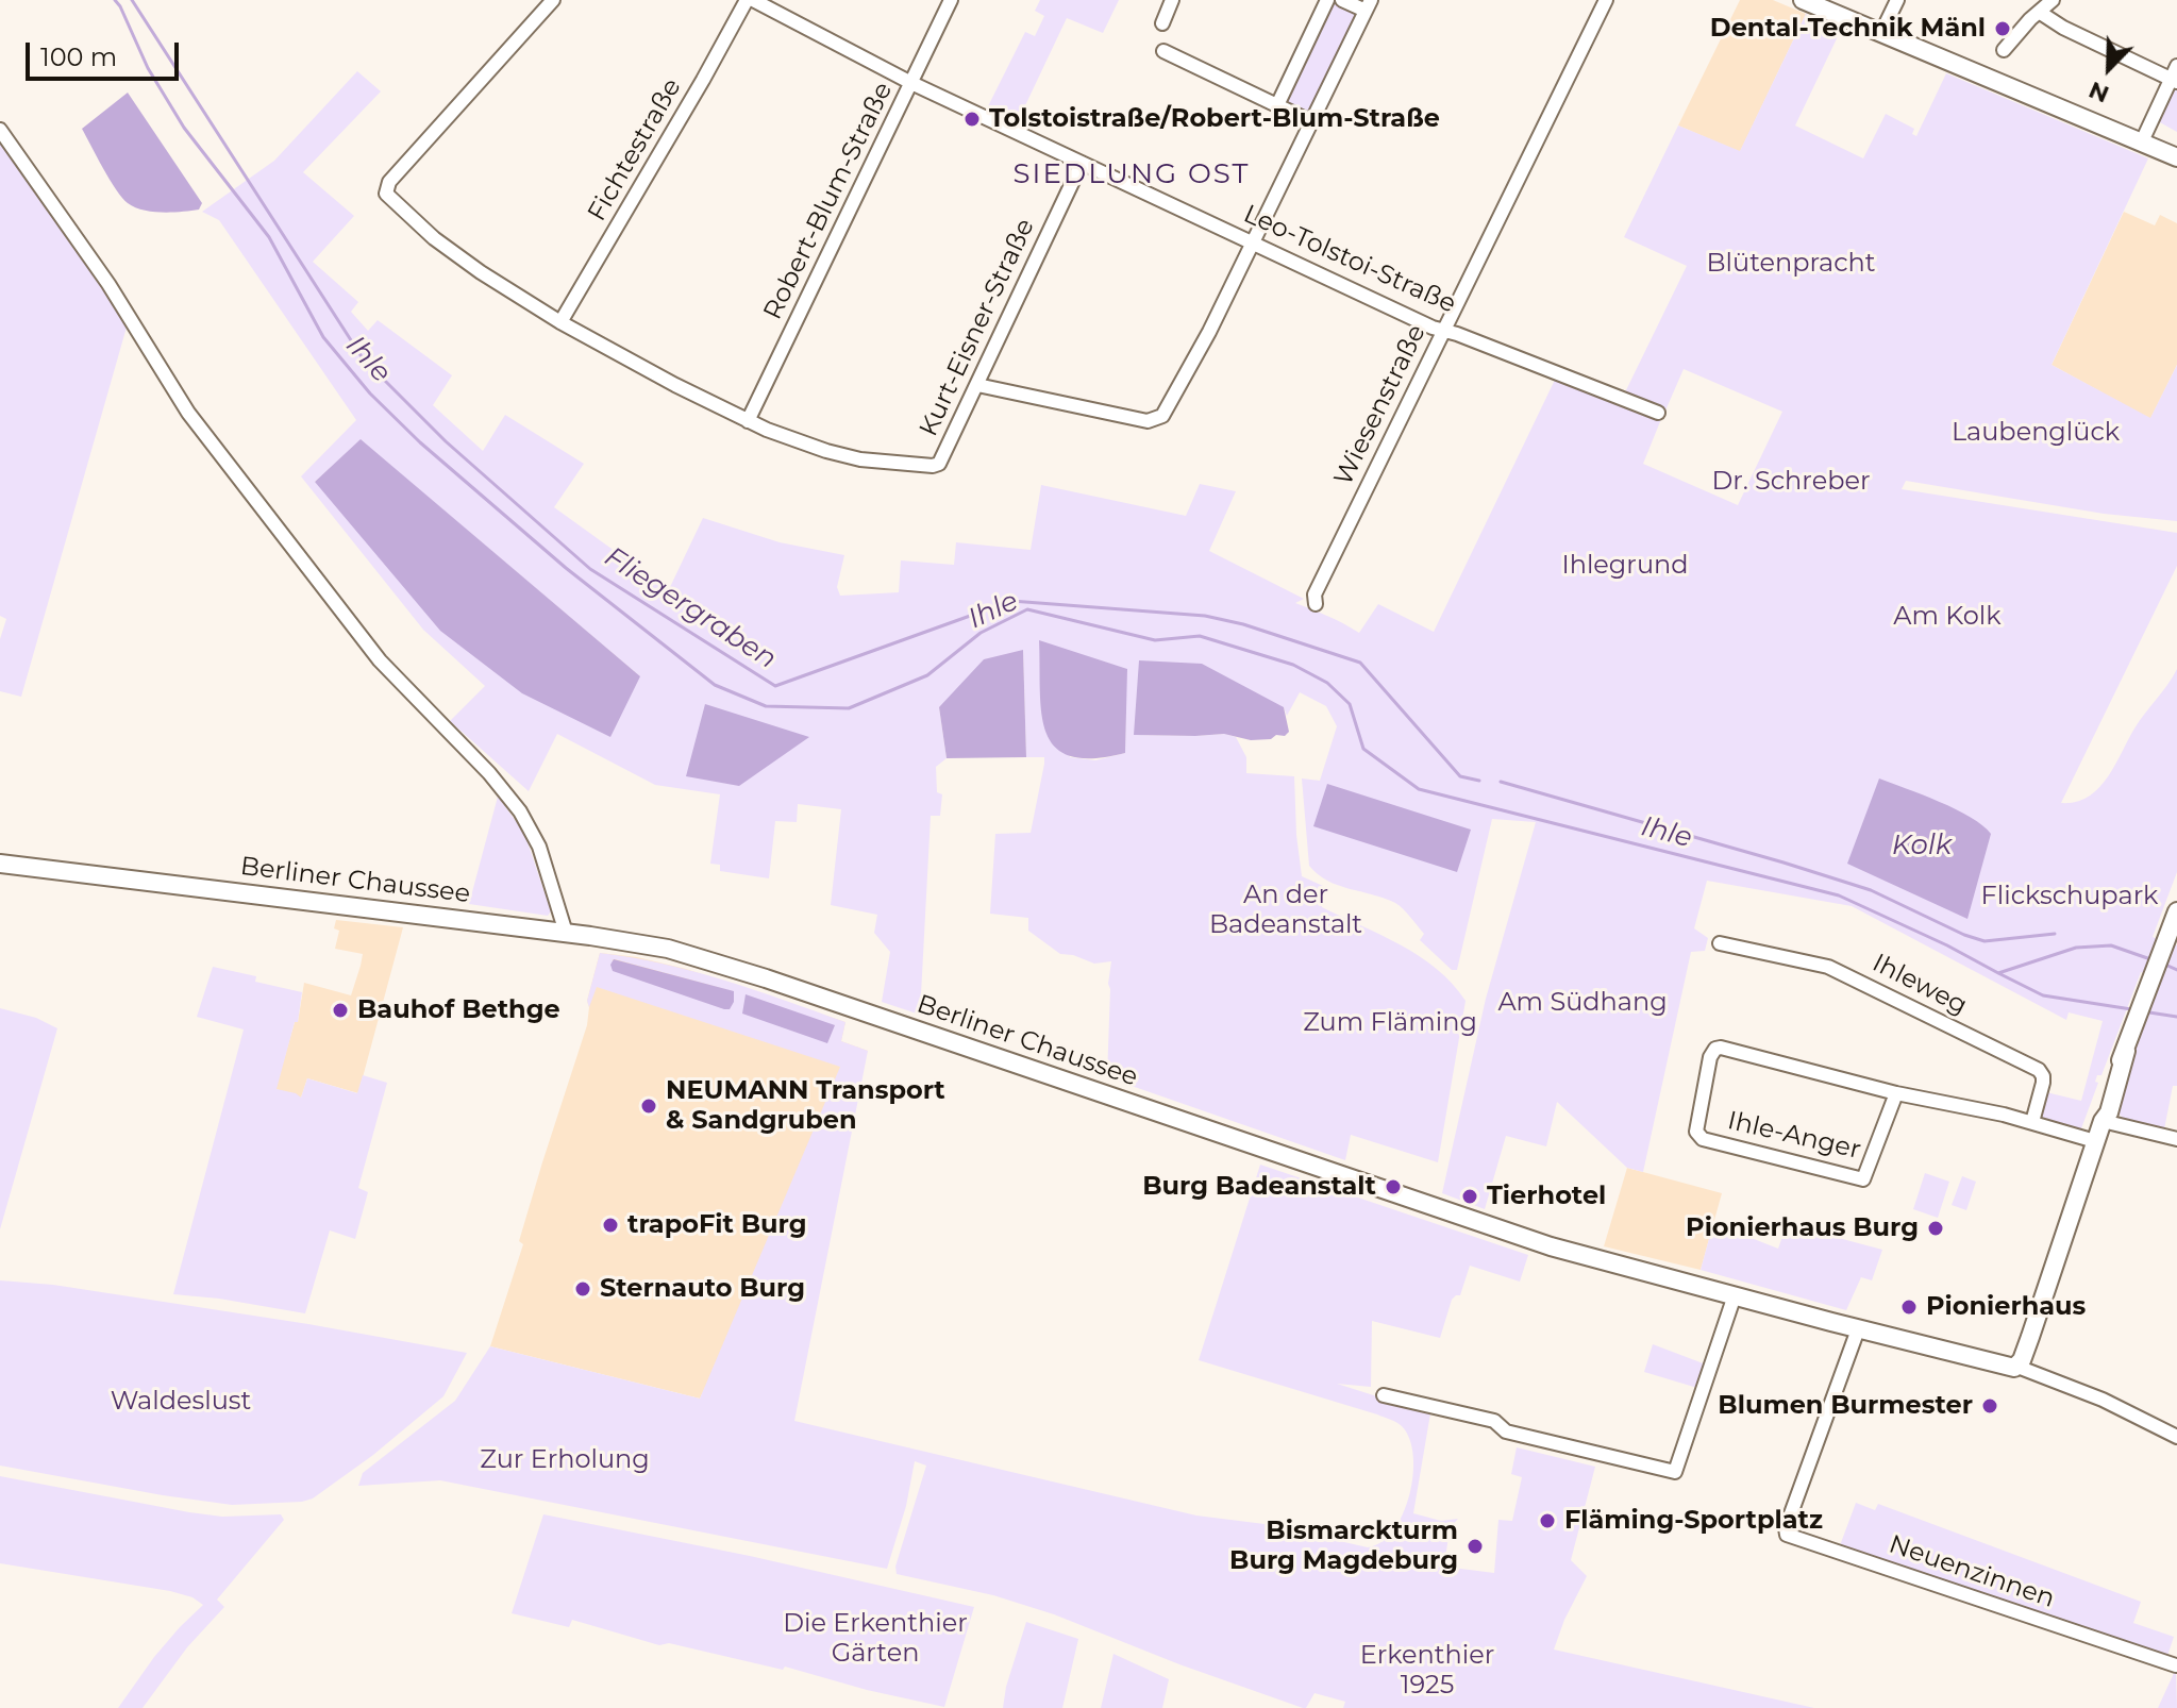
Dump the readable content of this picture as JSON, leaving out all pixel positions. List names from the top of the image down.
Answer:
{
  "streets": {
    "main road": ["Berliner Chaussee"],
    "street": [
      "Fichtestraße",
      "Robert-Blum-Straße",
      "Leo-Tolstoi-Straße",
      "Kurt-Eisner-Straße",
      "Wiesenstraße",
      "Ihleweg",
      "Ihle-Anger",
      "Neuenzinnen"
    ]
  },
  "crossings": [
    ["Fichtestraße", "Leo-Tolstoi-Straße"],
    ["Robert-Blum-Straße", "Leo-Tolstoi-Straße"],
    ["Robert-Blum-Straße", "Kurt-Eisner-Straße"],
    ["Leo-Tolstoi-Straße", "Kurt-Eisner-Straße"],
    ["Leo-Tolstoi-Straße", "Wiesenstraße"],
    ["Berliner Chaussee", "Neuenzinnen"],
    ["Ihleweg", "Ihle-Anger"]
  ],
  "districts": ["SIEDLUNG OST"],
  "water": ["Ihle", "Fliegergraben", "Kolk"],
  "parks": [
    "Blütenpracht",
    "Laubenglück",
    "Dr. Schreber",
    "Ihlegrund",
    "Am Kolk",
    "An der Badeanstalt",
    "Flickschupark",
    "Am Südhang",
    "Zum Fläming",
    "Waldeslust",
    "Zur Erholung",
    "Die Erkenthier Gärten",
    "Erkenthier 1925"
  ],
  "places": [
    "Dental-Technik Mänl",
    "Tolstoistraße/Robert-Blum-Straße",
    "Bauhof Bethge",
    "NEUMANN Transport & Sandgruben",
    "Burg Badeanstalt",
    "Tierhotel",
    "trapoFit Burg",
    "Pionierhaus Burg",
    "Sternauto Burg",
    "Pionierhaus",
    "Blumen Burmester",
    "Fläming-Sportplatz",
    "Bismarckturm Burg Magdeburg"
  ],
  "scale_bar": "100 m",
  "north": "bottom left"
}
